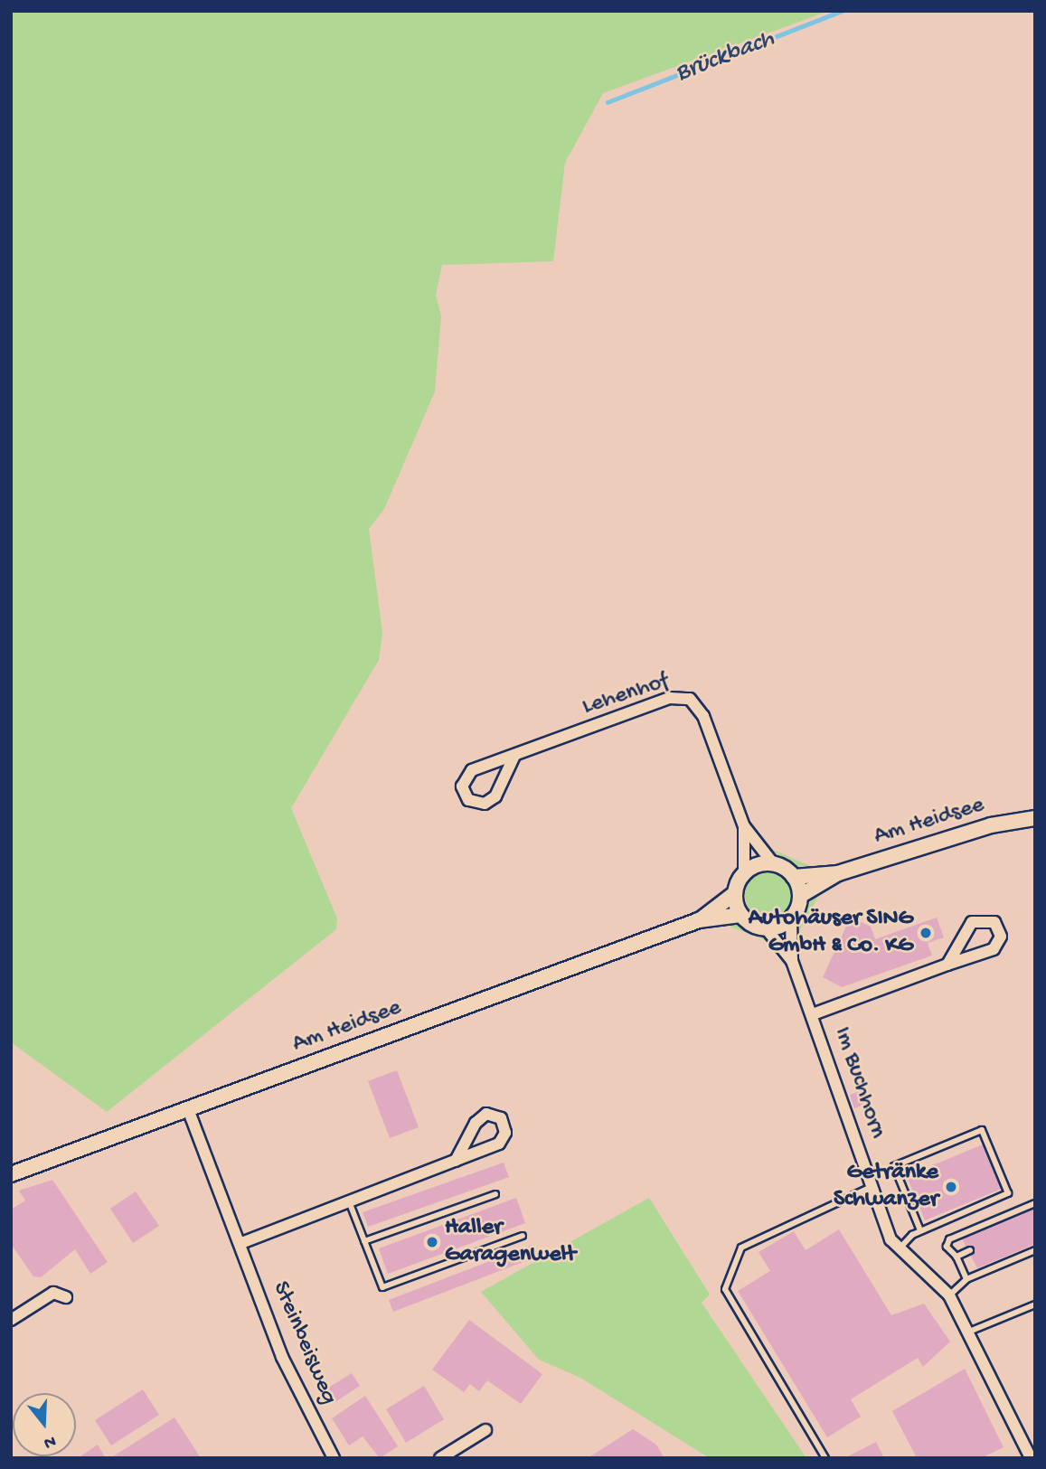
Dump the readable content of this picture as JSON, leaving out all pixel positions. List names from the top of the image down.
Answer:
{
  "streets": {
    "main road": ["Am Heidsee"],
    "street": ["Lehenhof", "Im Buchhorn", "Steinbeisweg"]
  },
  "crossings": [
    ["Lehenhof", "Am Heidsee"],
    ["Lehenhof", "Im Buchhorn"],
    ["Am Heidsee", "Im Buchhorn"],
    ["Am Heidsee", "Steinbeisweg"]
  ],
  "water": ["Brückbach"],
  "places": ["Autohäuser SING GmbH & Co. KG", "Getränke Schwanzer", "Haller Garagenwelt"],
  "north": "bottom"
}
